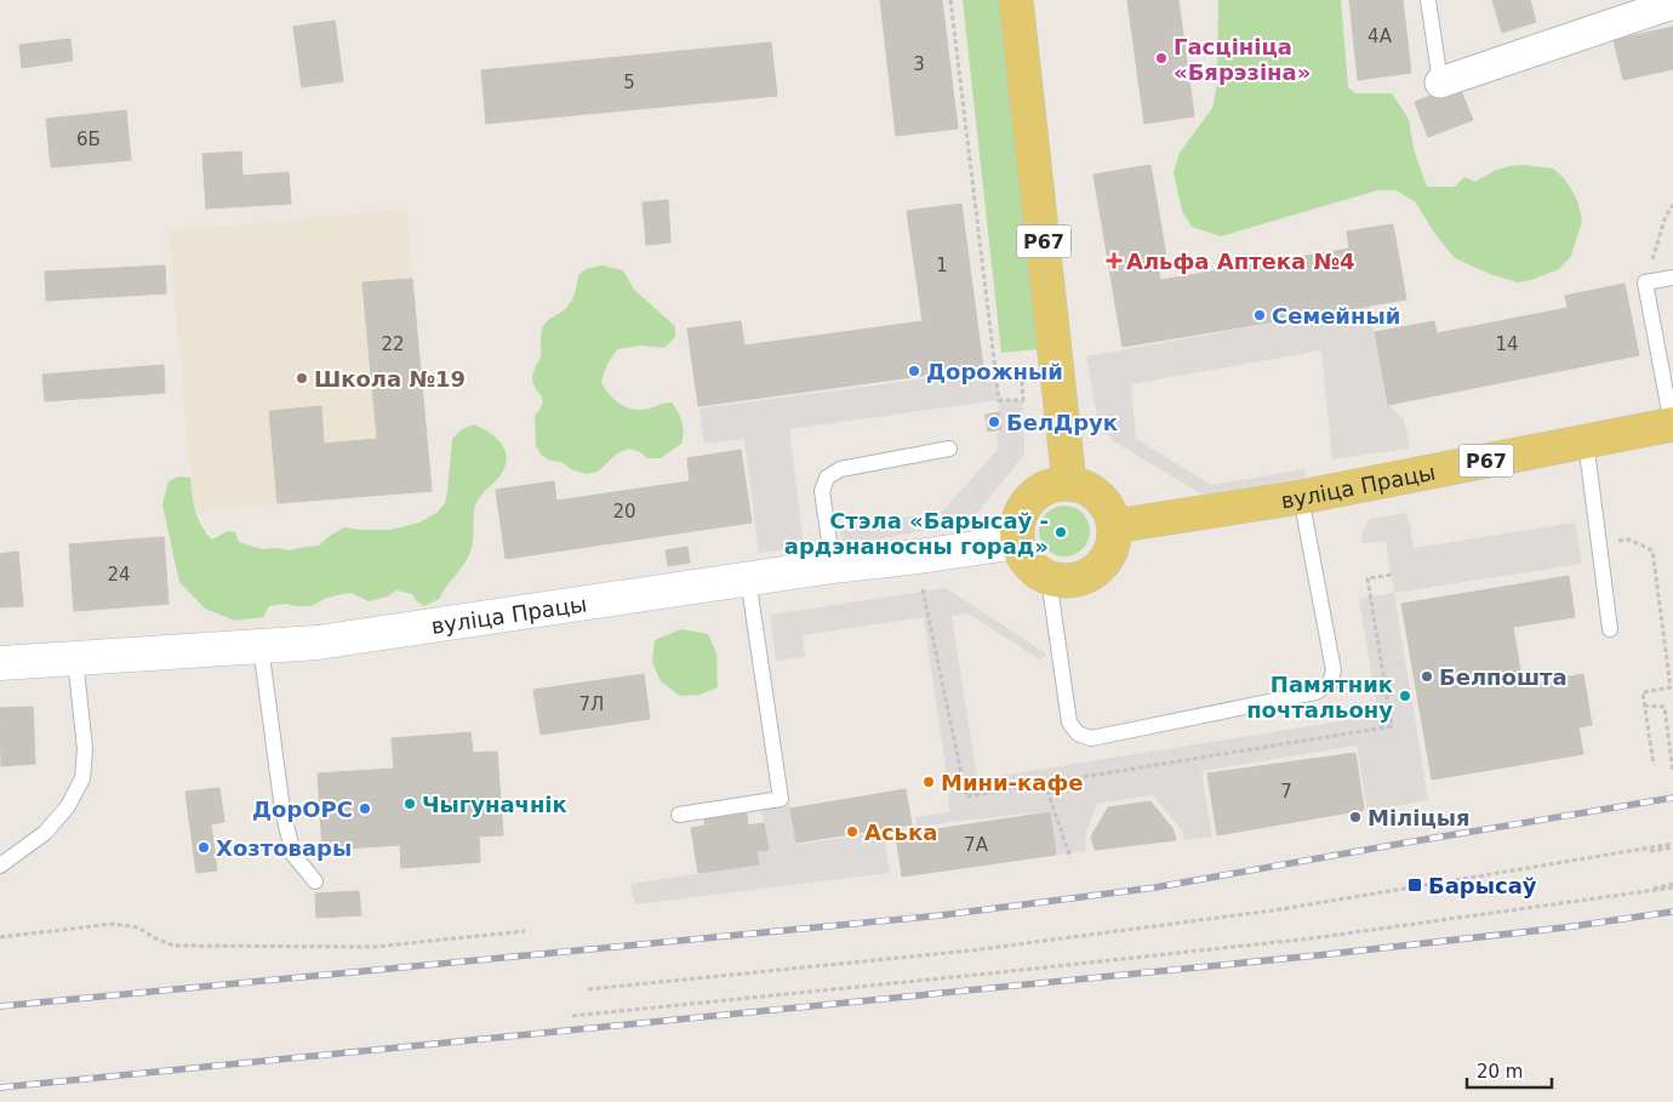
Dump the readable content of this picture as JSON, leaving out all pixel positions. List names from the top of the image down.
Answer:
{
  "streets": {
    "main road": ["Р67", "вуліца Працы"]
  },
  "crossings": [
    ["Р67", "вуліца Працы"]
  ],
  "places": {
    "other": [
      "Гасцініца «Бярэзіна»",
      "Семейный",
      "Дорожный",
      "Школа №19",
      "БелДрук",
      "Стэла «Барысаў - ардэнаносны горад»",
      "Белпошта",
      "Памятник почтальону",
      "Мини-кафе",
      "Чыгуначнік",
      "ДорОРС",
      "Міліцыя",
      "Аська",
      "Хозтовары"
    ],
    "health": ["Альфа Аптека №4"],
    "transit": ["Барысаў"]
  },
  "house_numbers": [
    "4А",
    "3",
    "5",
    "6Б",
    "1",
    "22",
    "14",
    "20",
    "24",
    "7Л",
    "7",
    "7А"
  ],
  "scale_bar": "20 m"
}
